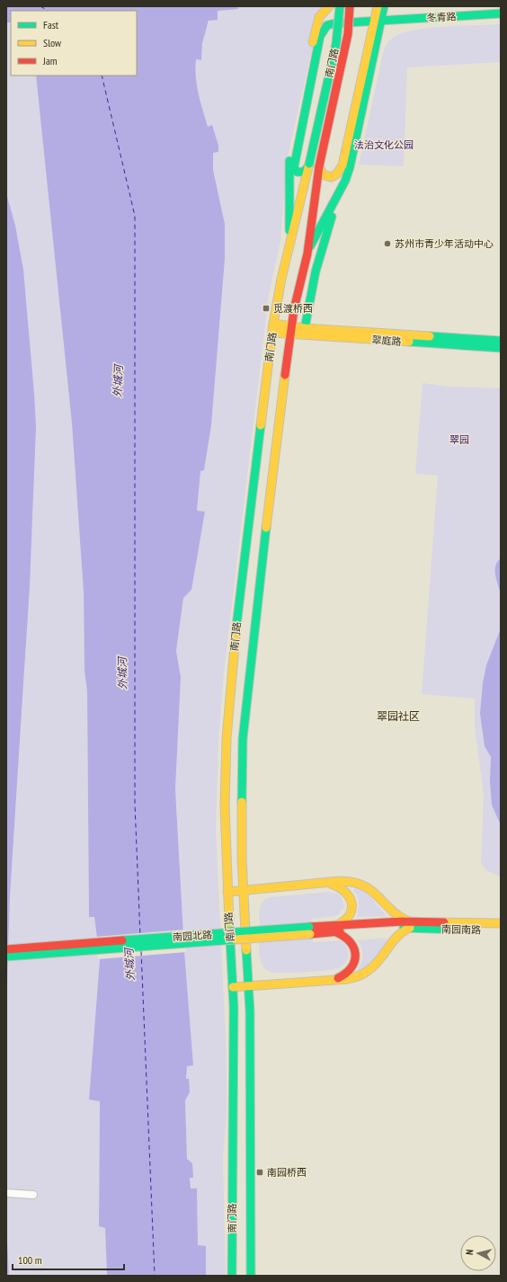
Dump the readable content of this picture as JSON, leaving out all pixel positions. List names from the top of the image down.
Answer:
{
  "streets": {
    "main road": [
      "冬青路",
      "南门路",
      "翠庭路",
      "南园南路",
      "南园北路"
    ]
  },
  "crossings": [
    ["冬青路", "南门路"],
    ["南门路", "翠庭路"],
    ["南园南路", "南园北路"]
  ],
  "districts": ["翠园社区"],
  "water": ["外城河"],
  "parks": ["法治文化公园", "翠园"],
  "places": {
    "other": ["苏州市青少年活动中心"],
    "transit": ["觅渡桥西", "南园桥西"]
  },
  "legend": ["Fast", "Slow", "Jam"],
  "scale_bar": "100 m",
  "north": "left"
}
